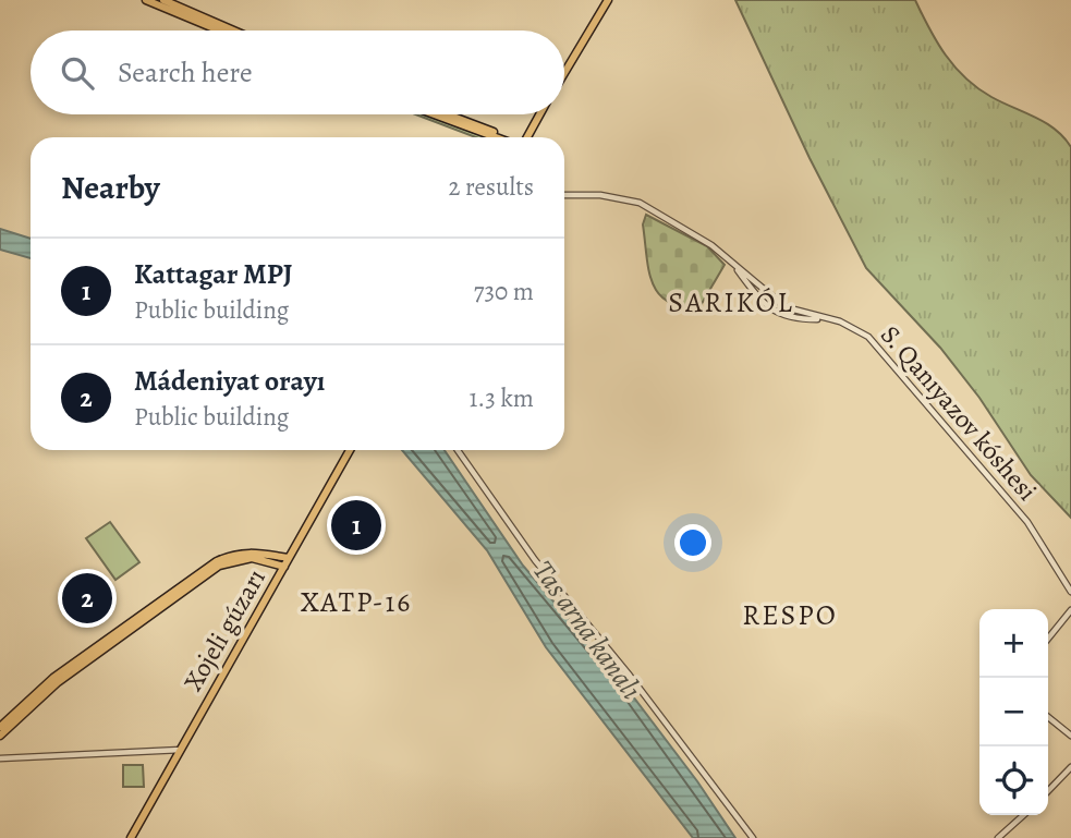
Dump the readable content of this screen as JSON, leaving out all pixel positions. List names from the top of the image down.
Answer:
{
  "streets": {
    "main road": ["Xojeli gúzarı"],
    "street": ["S. Qanıyazov kóshesi"]
  },
  "districts": ["SARIKÓL", "XATP-16", "RESPO"],
  "water": ["Tas arna kanalı"],
  "page": {
    "search": "Search here",
    "heading": ["Nearby", "2 results"],
    "list": [
      {
        "mark": "1",
        "name": "Kattagar MPJ",
        "note": "Public building",
        "value": "730 m"
      },
      {
        "mark": "2",
        "name": "Mádeniyat orayı",
        "note": "Public building",
        "value": "1.3 km"
      }
    ],
    "pins": ["1", "2"],
    "map_buttons": ["+", "−"]
  }
}
